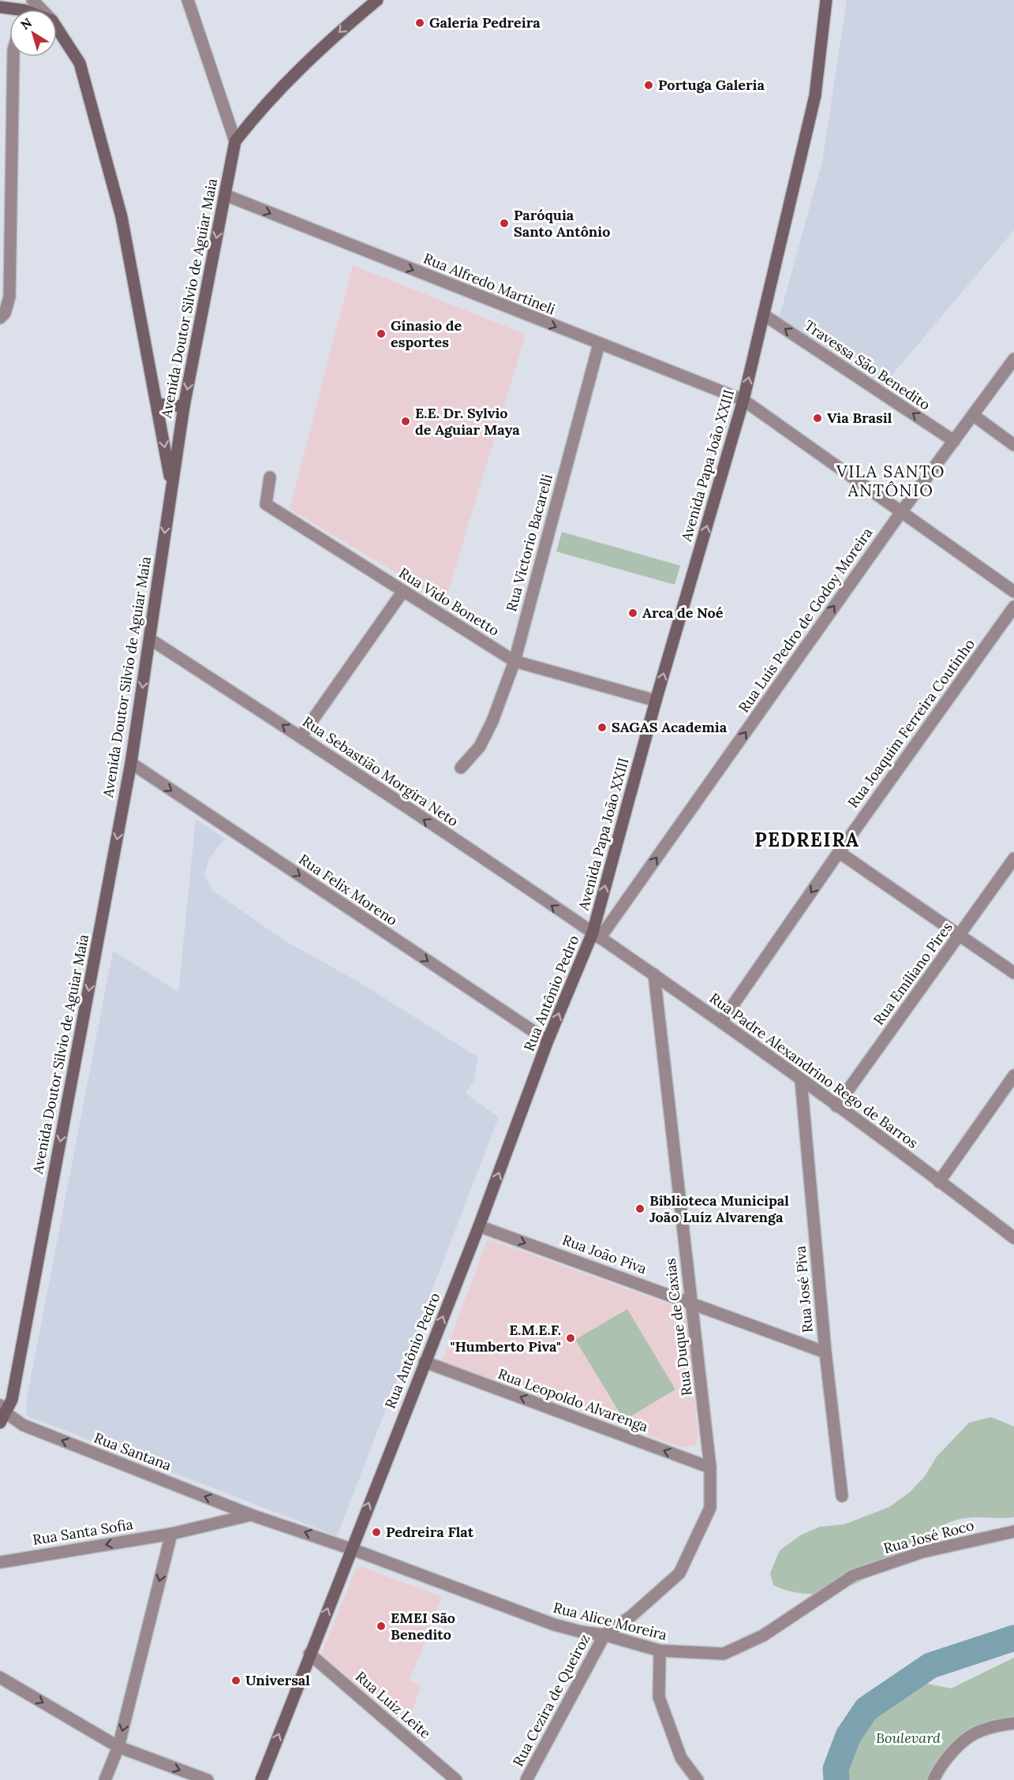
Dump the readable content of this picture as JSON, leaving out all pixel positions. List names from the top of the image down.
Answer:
{
  "streets": {
    "main road": ["Avenida Doutor Silvio de Aguiar Maia", "Avenida Papa João XXIII", "Rua Antônio Pedro"],
    "street": [
      "Rua Alfredo Martineli",
      "Travessa São Benedito",
      "Rua Victorio Bacarelli",
      "Rua Vido Bonetto",
      "Rua Luís Pedro de Godoy Moreira",
      "Rua Joaquim Ferreira Coutinho",
      "Rua Sebastião Morgira Neto",
      "Rua Felix Moreno",
      "Rua Emíliano Pires",
      "Rua Padre Alexandrino Rego de Barros",
      "Rua João Piva",
      "Rua José Piva",
      "Rua Duque de Caxias",
      "Rua Leopoldo Alvarenga",
      "Rua Santana",
      "Rua Santa Sofia",
      "Rua José Roco",
      "Rua Alice Moreira",
      "Rua Cezira de Queiroz",
      "Rua Luiz Leite"
    ]
  },
  "crossings": [
    ["Rua Alfredo Martineli", "Avenida Doutor Silvio de Aguiar Maia"],
    ["Rua Alfredo Martineli", "Avenida Papa João XXIII"],
    ["Rua Alfredo Martineli", "Rua Victorio Bacarelli"],
    ["Rua Alfredo Martineli", "Rua Luís Pedro de Godoy Moreira"],
    ["Avenida Doutor Silvio de Aguiar Maia", "Rua Sebastião Morgira Neto"],
    ["Avenida Doutor Silvio de Aguiar Maia", "Rua Felix Moreno"],
    ["Avenida Doutor Silvio de Aguiar Maia", "Rua Santana"],
    ["Travessa São Benedito", "Avenida Papa João XXIII"],
    ["Travessa São Benedito", "Rua Luís Pedro de Godoy Moreira"],
    ["Avenida Papa João XXIII", "Rua Vido Bonetto"],
    ["Avenida Papa João XXIII", "Rua Luís Pedro de Godoy Moreira"],
    ["Avenida Papa João XXIII", "Rua Sebastião Morgira Neto"],
    ["Avenida Papa João XXIII", "Rua Antônio Pedro"],
    ["Avenida Papa João XXIII", "Rua Padre Alexandrino Rego de Barros"],
    ["Rua Victorio Bacarelli", "Rua Vido Bonetto"],
    ["Rua Luís Pedro de Godoy Moreira", "Rua Sebastião Morgira Neto"],
    ["Rua Luís Pedro de Godoy Moreira", "Rua Antônio Pedro"],
    ["Rua Luís Pedro de Godoy Moreira", "Rua Padre Alexandrino Rego de Barros"],
    ["Rua Joaquim Ferreira Coutinho", "Rua Padre Alexandrino Rego de Barros"],
    ["Rua Sebastião Morgira Neto", "Rua Antônio Pedro"],
    ["Rua Sebastião Morgira Neto", "Rua Padre Alexandrino Rego de Barros"],
    ["Rua Felix Moreno", "Rua Antônio Pedro"],
    ["Rua Emíliano Pires", "Rua Padre Alexandrino Rego de Barros"],
    ["Rua Antônio Pedro", "Rua Padre Alexandrino Rego de Barros"],
    ["Rua Antônio Pedro", "Rua João Piva"],
    ["Rua Antônio Pedro", "Rua Leopoldo Alvarenga"],
    ["Rua Antônio Pedro", "Rua Santana"],
    ["Rua Antônio Pedro", "Rua Alice Moreira"],
    ["Rua Antônio Pedro", "Rua Luiz Leite"],
    ["Rua Padre Alexandrino Rego de Barros", "Rua José Piva"],
    ["Rua Padre Alexandrino Rego de Barros", "Rua Duque de Caxias"],
    ["Rua João Piva", "Rua José Piva"],
    ["Rua João Piva", "Rua Duque de Caxias"],
    ["Rua Duque de Caxias", "Rua Leopoldo Alvarenga"],
    ["Rua Duque de Caxias", "Rua Alice Moreira"],
    ["Rua Duque de Caxias", "Rua Cezira de Queiroz"],
    ["Rua Santana", "Rua Santa Sofia"],
    ["Rua Santana", "Rua Alice Moreira"],
    ["Rua José Roco", "Rua Alice Moreira"],
    ["Rua Alice Moreira", "Rua Cezira de Queiroz"]
  ],
  "one_way": [
    "Rua Alfredo Martineli",
    "Avenida Doutor Silvio de Aguiar Maia",
    "Travessa São Benedito",
    "Avenida Papa João XXIII",
    "Rua Luís Pedro de Godoy Moreira",
    "Rua Joaquim Ferreira Coutinho",
    "Rua Sebastião Morgira Neto",
    "Rua Felix Moreno",
    "Rua Antônio Pedro",
    "Rua João Piva",
    "Rua Leopoldo Alvarenga",
    "Rua Santana",
    "Rua Santa Sofia"
  ],
  "districts": ["VILA SANTO ANTÔNIO", "PEDREIRA"],
  "parks": ["Boulevard"],
  "places": [
    "Galeria Pedreira",
    "Portuga Galeria",
    "Paróquia Santo Antônio",
    "Gínasio de esportes",
    "Via Brasil",
    "E.E. Dr. Sylvio de Aguiar Maya",
    "Arca de Noé",
    "SAGAS Academia",
    "Biblioteca Municipal João Luíz Alvarenga",
    "E.M.E.F. \"Humberto Piva\"",
    "Pedreira Flat",
    "EMEI São Benedito",
    "Universal"
  ],
  "north": "top left"
}
